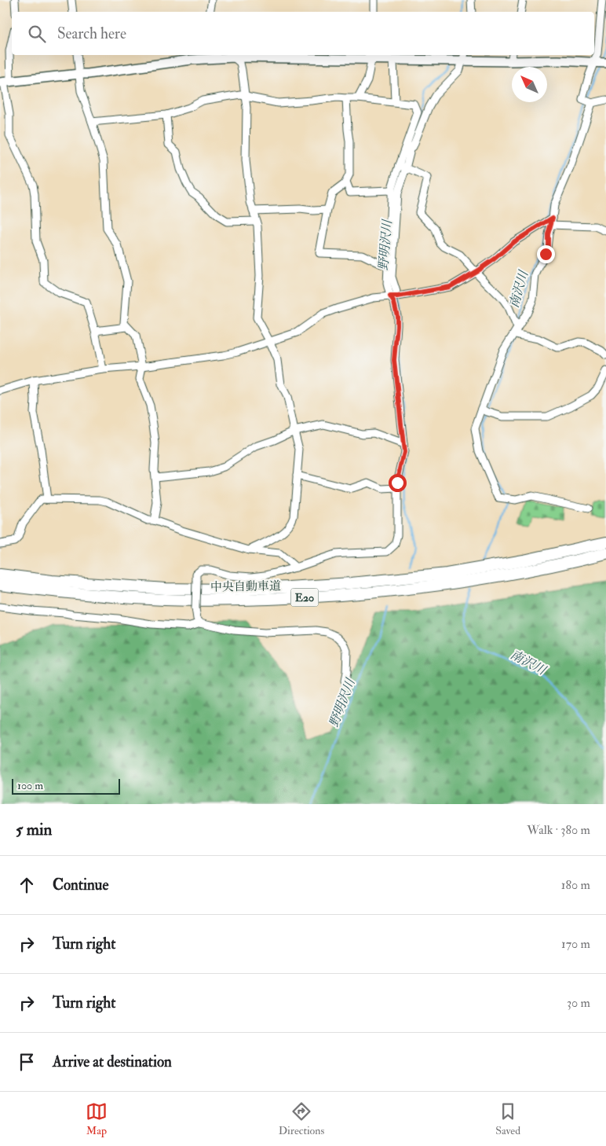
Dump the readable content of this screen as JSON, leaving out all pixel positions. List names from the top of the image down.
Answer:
{
  "streets": {
    "highway": ["中央自動車道", "E20"]
  },
  "water": ["野明沢川", "南沢川"],
  "scale_bar": "100 m",
  "north": "top left",
  "page": {
    "search": "Search here",
    "scale": "100 m",
    "heading": ["5 min", "Walk · 380 m"],
    "list": [
      ["Continue", "180 m"],
      ["Turn right", "170 m"],
      ["Turn right", "30 m"],
      "Arrive at destination"
    ],
    "nav": ["Map", "Directions", "Saved"]
  }
}
